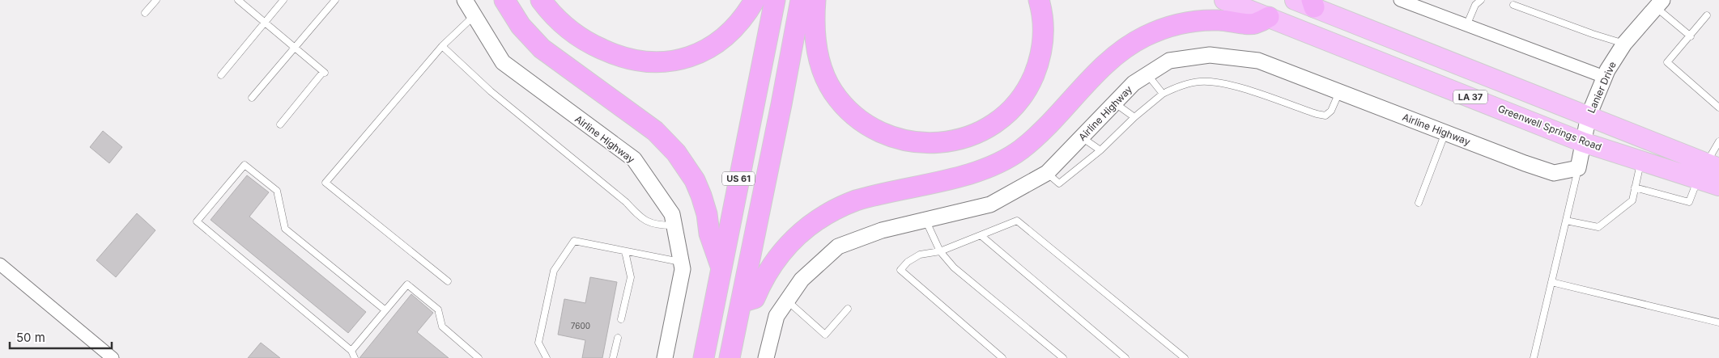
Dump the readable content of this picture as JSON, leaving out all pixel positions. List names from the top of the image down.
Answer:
{
  "streets": {
    "highway": ["US 61"],
    "main road": ["LA 37", "Greenwell Springs Road"],
    "street": ["Lanier Drive", "Airline Highway"]
  },
  "crossings": [
    ["Lanier Drive", "Greenwell Springs Road"]
  ],
  "house_numbers": ["7600"],
  "scale_bar": "50 m"
}
